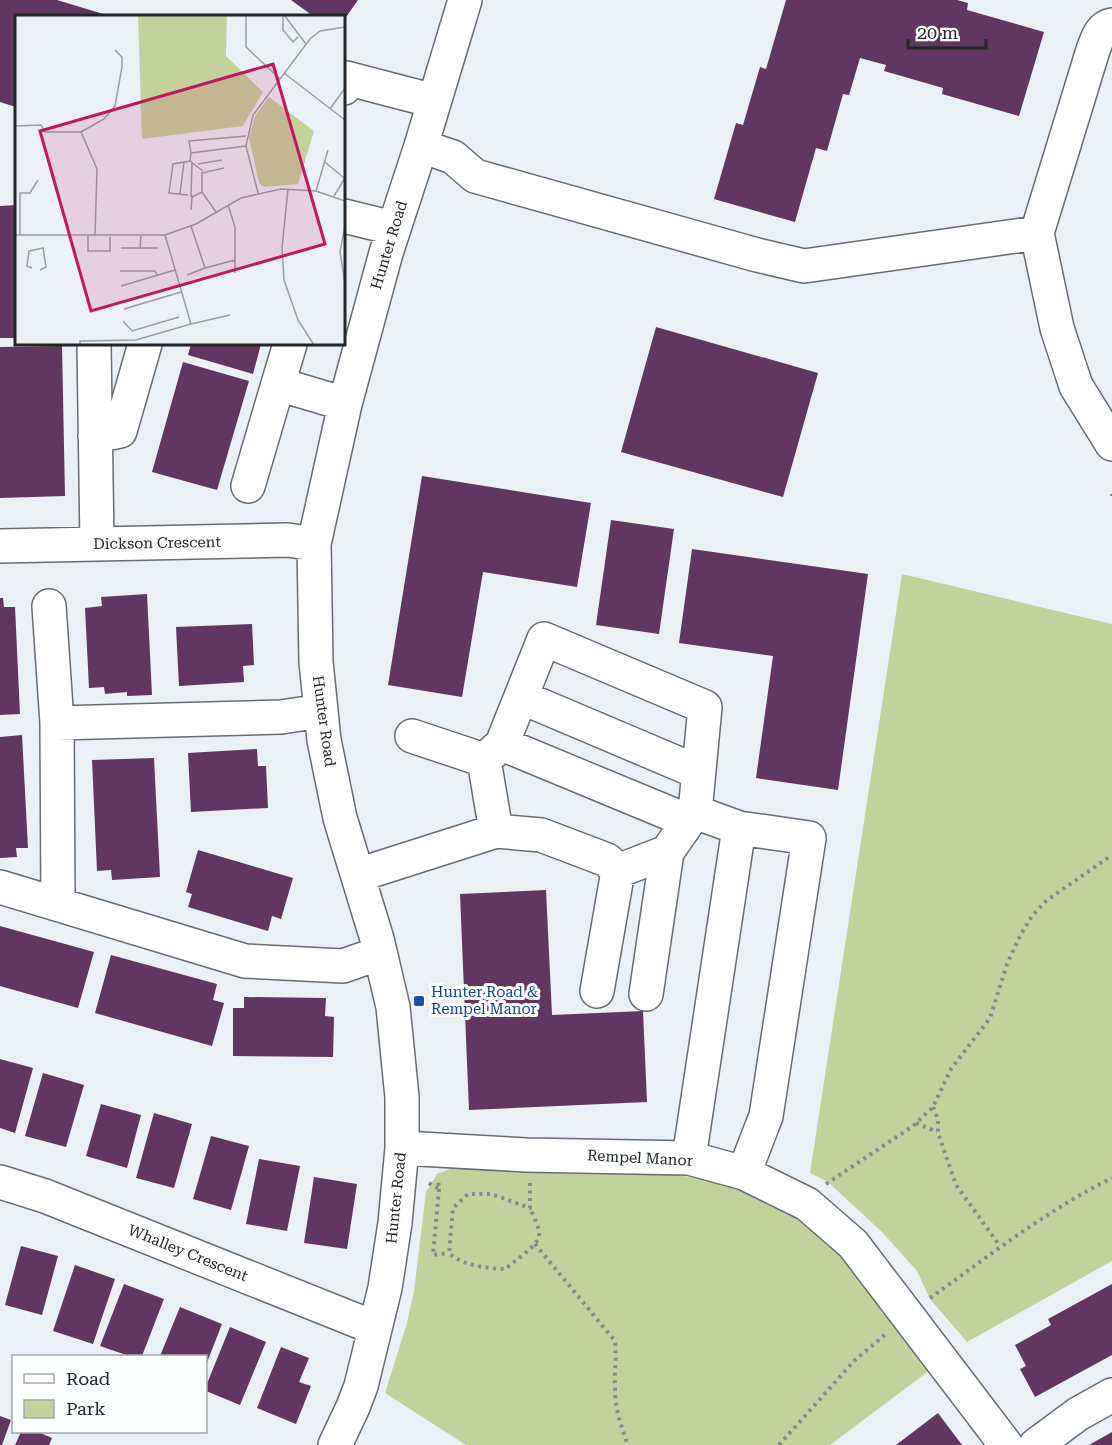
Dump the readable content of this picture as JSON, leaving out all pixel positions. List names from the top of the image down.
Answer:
{
  "streets": {
    "street": [
      "Hunter Road",
      "Dickson Crescent",
      "Rempel Manor",
      "Whalley Crescent"
    ]
  },
  "crossings": [
    ["Hunter Road", "Dickson Crescent"],
    ["Hunter Road", "Rempel Manor"],
    ["Hunter Road", "Whalley Crescent"]
  ],
  "places": {
    "transit": ["Hunter Road & Rempel Manor"]
  },
  "legend": ["Road", "Park"],
  "scale_bar": "20 m"
}
